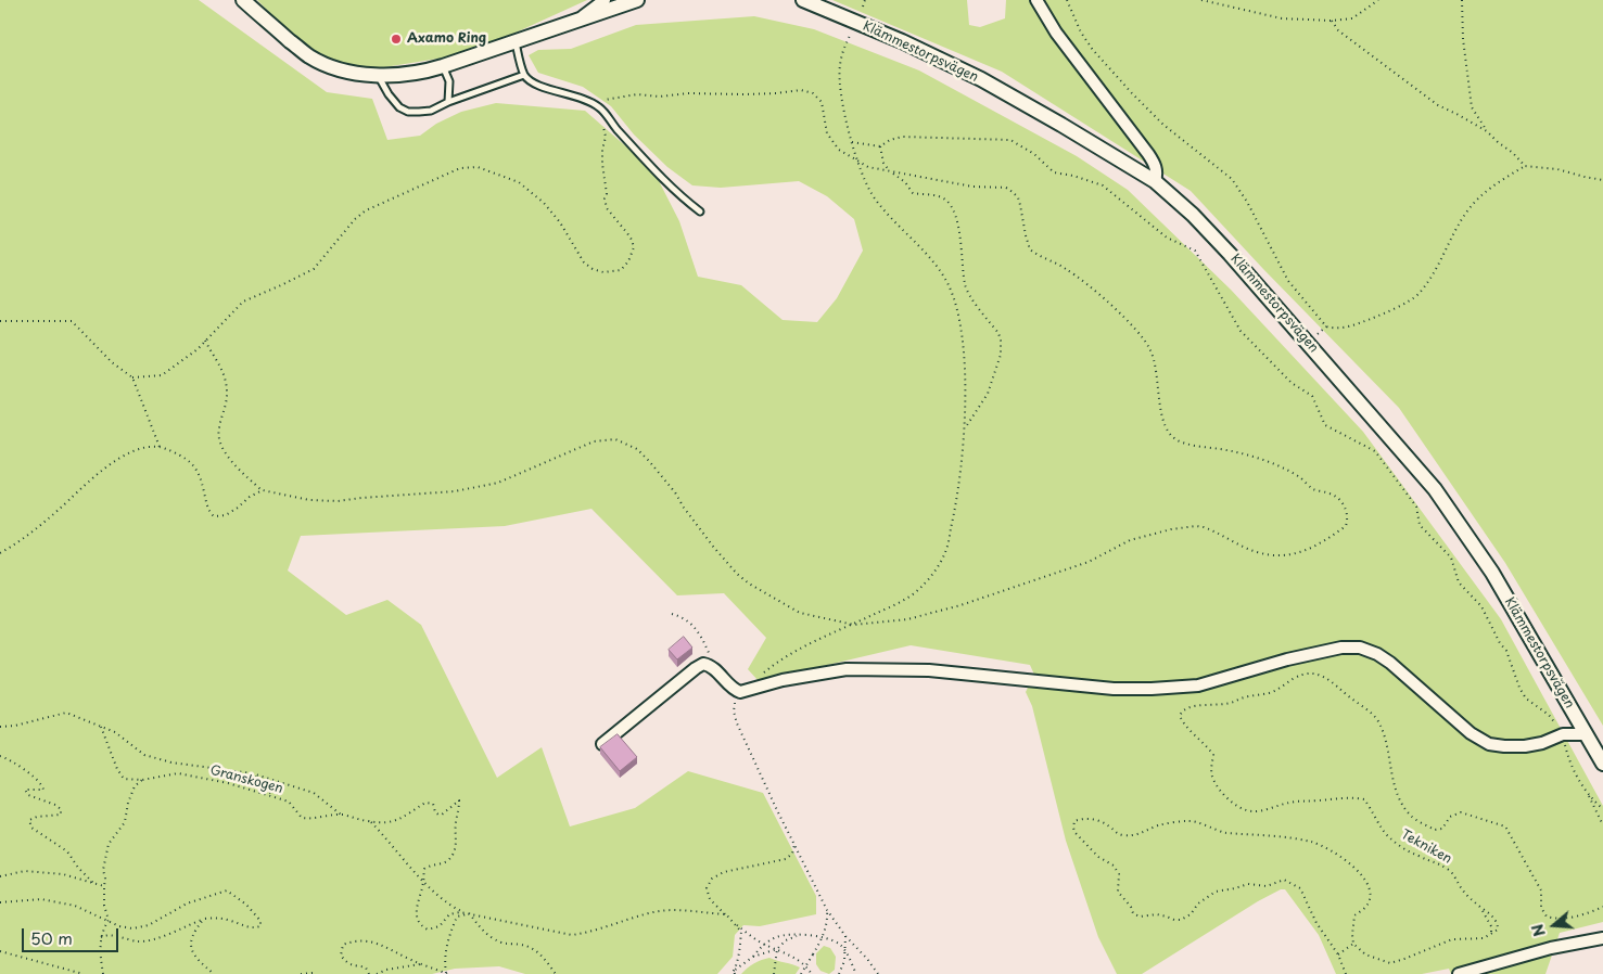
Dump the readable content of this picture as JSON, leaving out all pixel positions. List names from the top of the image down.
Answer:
{
  "streets": {
    "street": ["Klämmestorpsvägen"],
    "path": ["Granskogen", "Tekniken"]
  },
  "places": ["Axamo Ring"],
  "scale_bar": "50 m",
  "north": "left"
}
